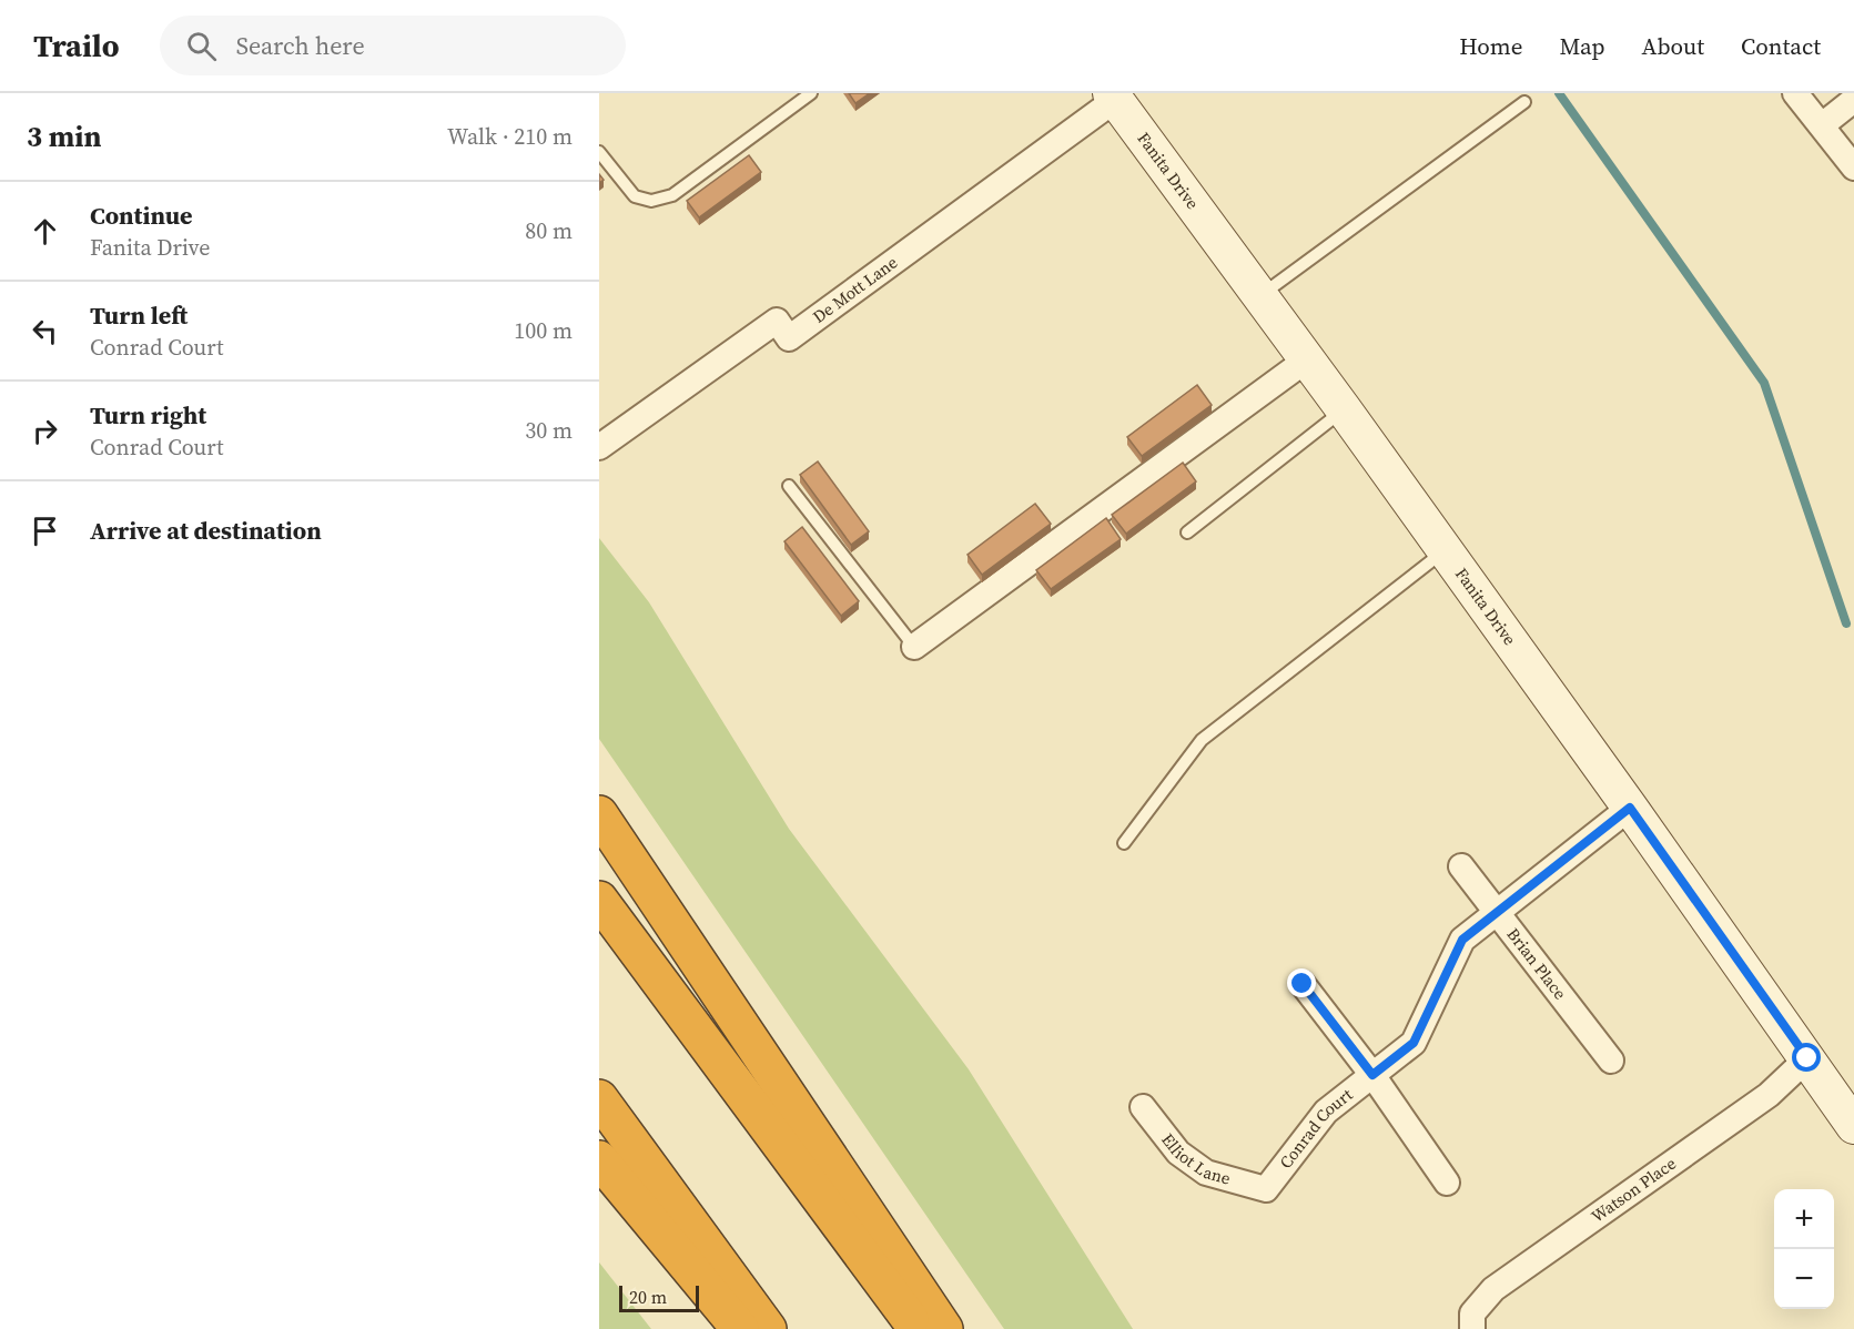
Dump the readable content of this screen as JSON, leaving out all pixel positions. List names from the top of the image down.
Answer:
{
  "streets": {
    "main road": ["Fanita Drive"],
    "street": [
      "De Mott Lane",
      "Brian Place",
      "Conrad Court",
      "Elliot Lane",
      "Watson Place"
    ]
  },
  "crossings": [
    ["Fanita Drive", "De Mott Lane"],
    ["Fanita Drive", "Conrad Court"],
    ["Fanita Drive", "Watson Place"],
    ["Brian Place", "Conrad Court"],
    ["Conrad Court", "Elliot Lane"]
  ],
  "scale_bar": "20 m",
  "page": {
    "header": "Trailo",
    "search": "Search here",
    "nav": [
      "Home",
      "Map",
      "About",
      "Contact"
    ],
    "heading": ["3 min", "Walk · 210 m"],
    "list": [
      ["Continue", "Fanita Drive", "80 m"],
      ["Turn left", "Conrad Court", "100 m"],
      ["Turn right", "Conrad Court", "30 m"],
      "Arrive at destination"
    ],
    "map_buttons": ["+", "−"],
    "scale": "20 m"
  }
}
